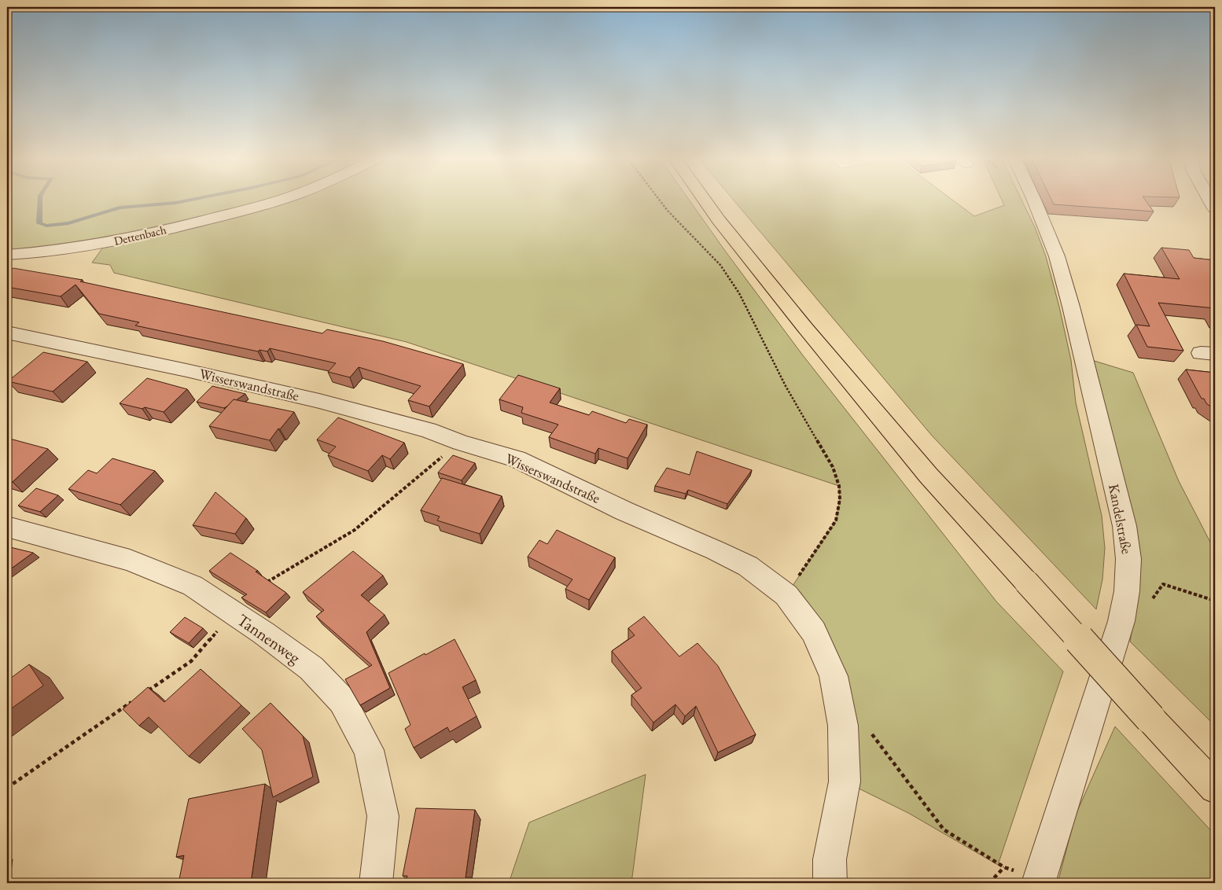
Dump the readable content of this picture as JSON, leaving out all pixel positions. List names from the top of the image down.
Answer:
{
  "streets": {
    "street": [
      "Dettenbach",
      "Wisserswandstraße",
      "Kandelstraße",
      "Tannenweg"
    ]
  }
}
